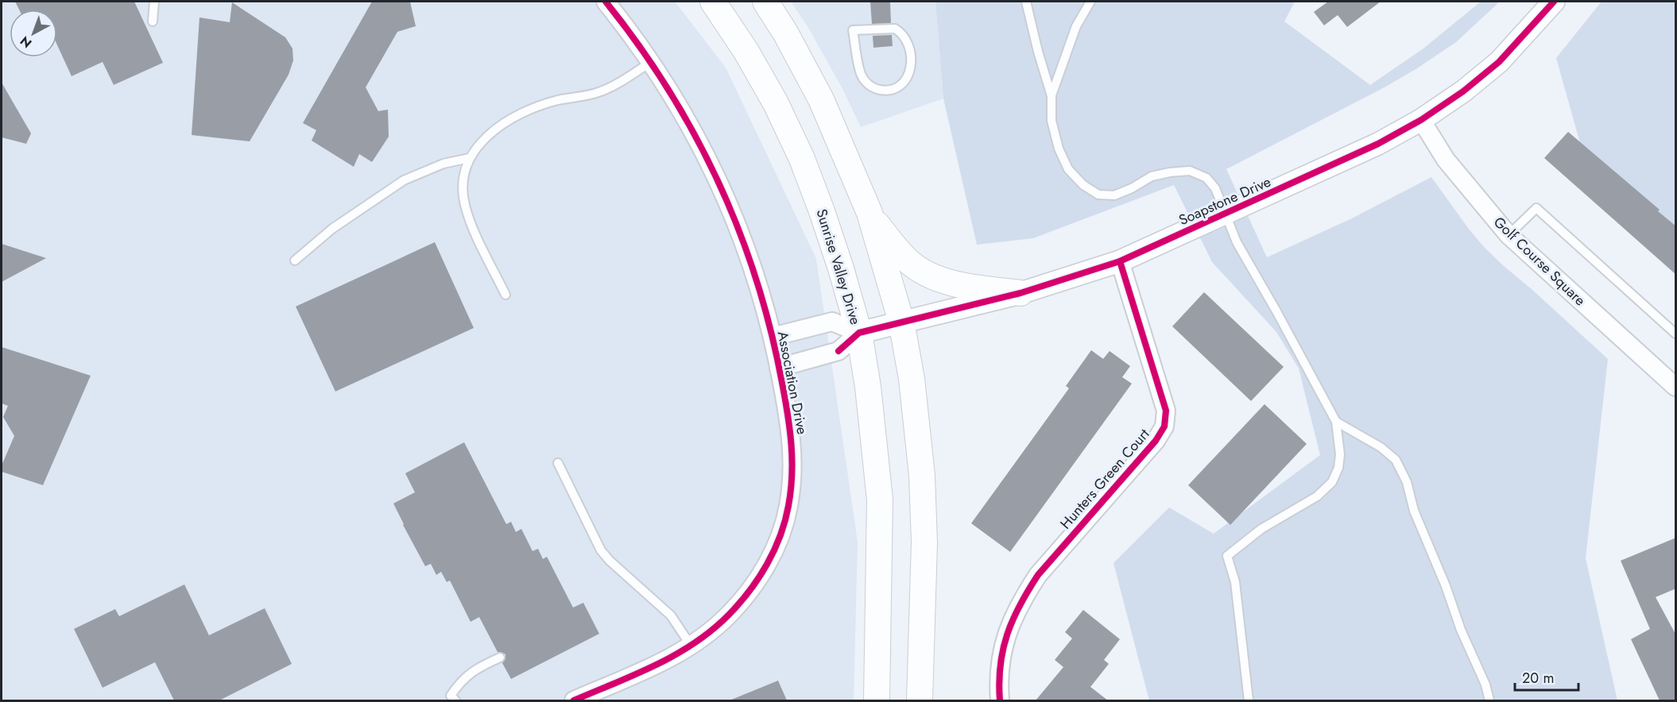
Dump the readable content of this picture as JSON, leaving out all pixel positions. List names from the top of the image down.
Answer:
{
  "streets": {
    "main road": ["Sunrise Valley Drive"],
    "street": [
      "Soapstone Drive",
      "Golf Course Square",
      "Association Drive",
      "Hunters Green Court"
    ]
  },
  "crossings": [
    ["Soapstone Drive", "Golf Course Square"],
    ["Soapstone Drive", "Sunrise Valley Drive"],
    ["Soapstone Drive", "Association Drive"],
    ["Soapstone Drive", "Hunters Green Court"],
    ["Sunrise Valley Drive", "Association Drive"]
  ],
  "scale_bar": "20 m",
  "north": "bottom left"
}
